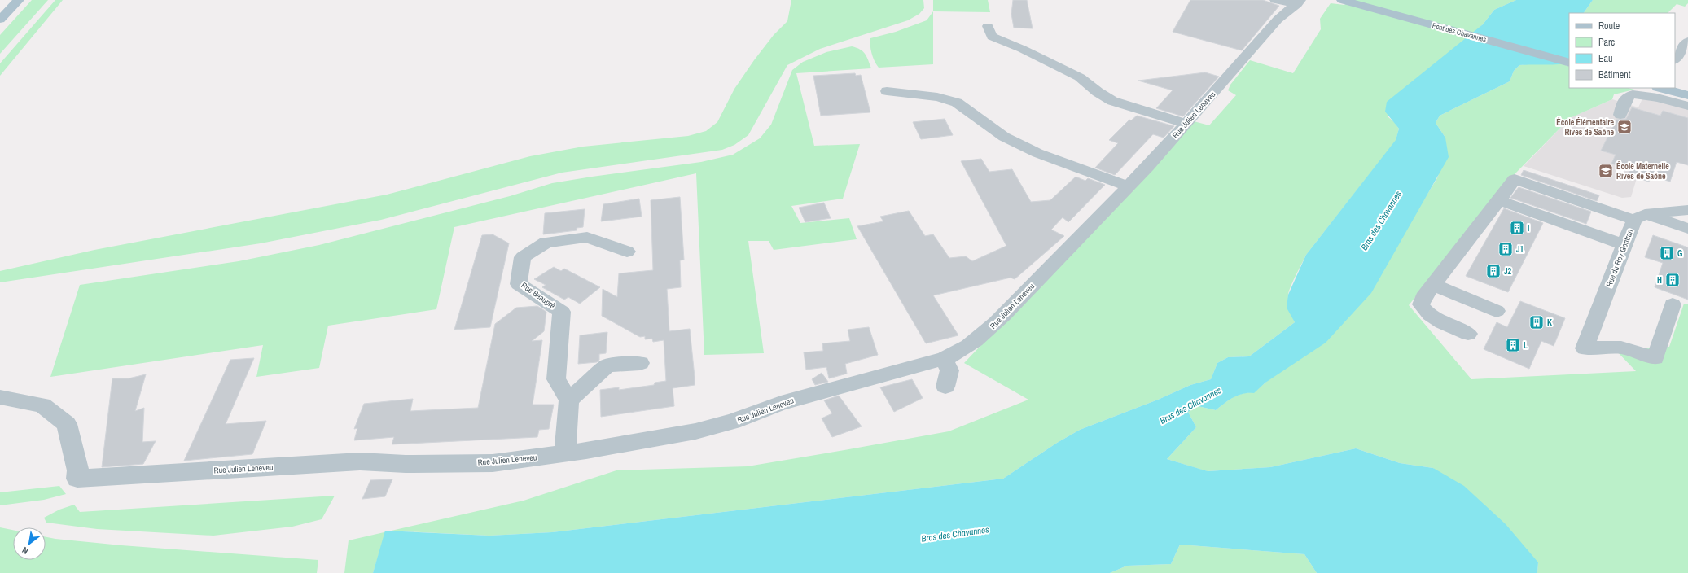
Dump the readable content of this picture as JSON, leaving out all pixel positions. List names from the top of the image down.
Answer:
{
  "streets": {
    "main road": ["Pont des Chavannes"],
    "street": ["Rue Julien Leneveu", "Rue du Roy Gontran", "Rue Beauprè"]
  },
  "water": ["Bras des Chavannes"],
  "places": {
    "school or university": ["École Élémentaire Rives de Saône", "École Maternelle Rives de Saône"],
    "building": [
      "I",
      "J1",
      "G",
      "J2",
      "H",
      "K",
      "L"
    ]
  },
  "legend": [
    "Route",
    "Parc",
    "Eau",
    "Bâtiment"
  ],
  "north": "bottom left"
}
